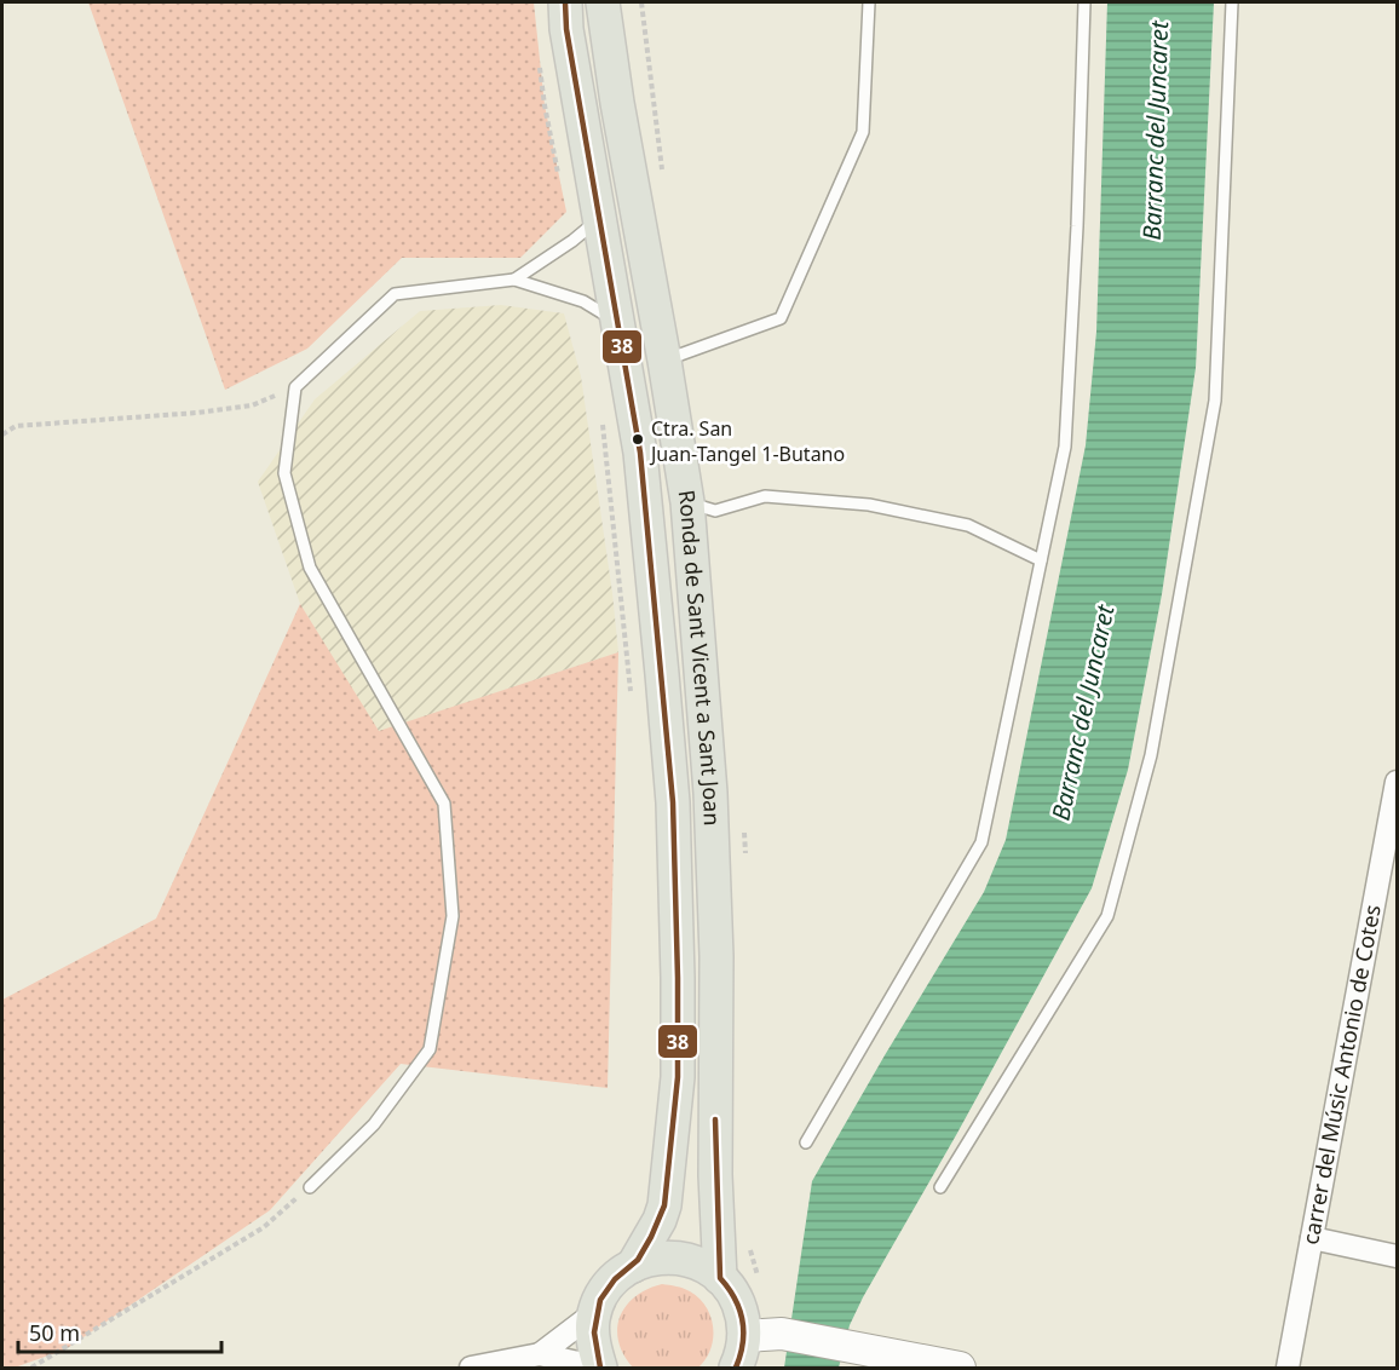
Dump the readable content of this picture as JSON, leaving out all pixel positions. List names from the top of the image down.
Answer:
{
  "streets": {
    "main road": ["Ronda de Sant Vicent a Sant Joan"],
    "street": ["carrer del Músic Antonio de Cotes"]
  },
  "water": ["Barranc del Juncaret"],
  "places": ["Ctra. San Juan-Tangel 1-Butano"],
  "lines": ["transit line 38"],
  "scale_bar": "50 m"
}
